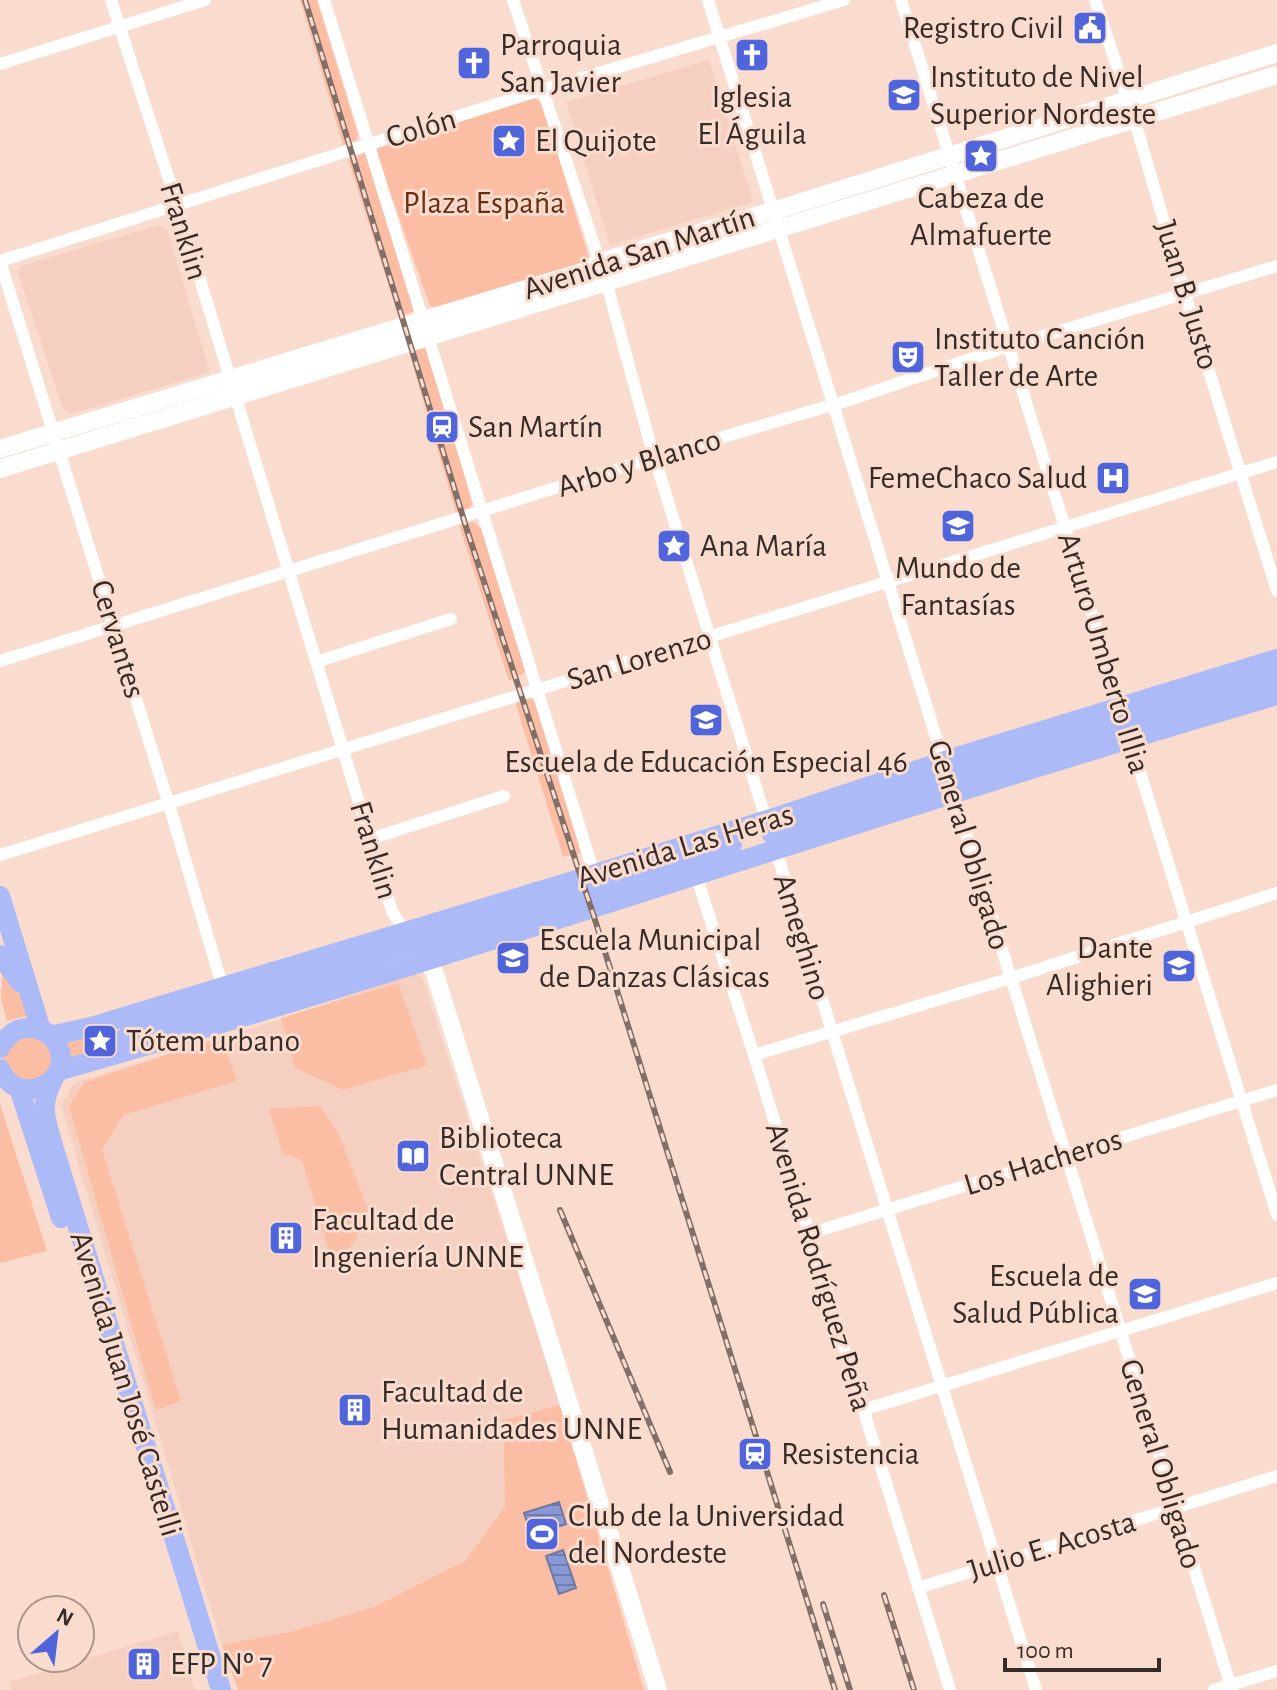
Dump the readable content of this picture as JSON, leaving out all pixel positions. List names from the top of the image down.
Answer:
{
  "streets": {
    "main road": [
      "Franklin",
      "Avenida San Martín",
      "Avenida Las Heras",
      "Avenida Juan José Castelli"
    ],
    "street": [
      "Colón",
      "Juan B. Justo",
      "Arbo y Blanco",
      "Cervantes",
      "Arturo Umberto Illia",
      "San Lorenzo",
      "General Obligado",
      "Ameghino",
      "Los Hacheros",
      "Avenida Rodríguez Peña",
      "Julio E. Acosta"
    ]
  },
  "crossings": [
    ["Colón", "Franklin"],
    ["Colón", "Cervantes"],
    ["Colón", "General Obligado"],
    ["Colón", "Ameghino"],
    ["Franklin", "Avenida San Martín"],
    ["Franklin", "Arbo y Blanco"],
    ["Franklin", "San Lorenzo"],
    ["Franklin", "Avenida Las Heras"],
    ["Avenida San Martín", "Juan B. Justo"],
    ["Avenida San Martín", "Cervantes"],
    ["Avenida San Martín", "Arturo Umberto Illia"],
    ["Avenida San Martín", "General Obligado"],
    ["Avenida San Martín", "Ameghino"],
    ["Juan B. Justo", "Arbo y Blanco"],
    ["Juan B. Justo", "San Lorenzo"],
    ["Arbo y Blanco", "Cervantes"],
    ["Arbo y Blanco", "Arturo Umberto Illia"],
    ["Arbo y Blanco", "General Obligado"],
    ["Arbo y Blanco", "Ameghino"],
    ["Cervantes", "San Lorenzo"],
    ["Cervantes", "Avenida Las Heras"],
    ["Arturo Umberto Illia", "San Lorenzo"],
    ["Arturo Umberto Illia", "Avenida Las Heras"],
    ["Arturo Umberto Illia", "Los Hacheros"],
    ["San Lorenzo", "General Obligado"],
    ["San Lorenzo", "Ameghino"],
    ["General Obligado", "Avenida Las Heras"],
    ["General Obligado", "Los Hacheros"],
    ["General Obligado", "Julio E. Acosta"],
    ["Avenida Las Heras", "Ameghino"],
    ["Avenida Las Heras", "Avenida Rodríguez Peña"],
    ["Avenida Las Heras", "Avenida Juan José Castelli"],
    ["Ameghino", "Los Hacheros"],
    ["Ameghino", "Julio E. Acosta"],
    ["Los Hacheros", "Avenida Rodríguez Peña"],
    ["Avenida Rodríguez Peña", "Julio E. Acosta"]
  ],
  "parks": ["Plaza España"],
  "places": {
    "public building": ["Registro Civil"],
    "church": ["Iglesia El Águila", "Parroquia San Javier"],
    "school or university": [
      "Instituto de Nivel Superior Nordeste",
      "Mundo de Fantasías",
      "Escuela de Educación Especial 46",
      "Escuela Municipal de Danzas Clásicas",
      "Dante Alighieri",
      "Escuela de Salud Pública"
    ],
    "place": [
      "El Quijote",
      "Cabeza de Almafuerte",
      "Ana María",
      "Tótem urbano"
    ],
    "theatre": ["Instituto Canción Taller de Arte"],
    "station": ["San Martín", "Resistencia"],
    "hospital": ["FemeChaco Salud"],
    "library": ["Biblioteca Central UNNE"],
    "building": ["Facultad de Ingeniería UNNE", "Facultad de Humanidades UNNE", "EFP Nº 7"],
    "sports": ["Club de la Universidad del Nordeste"]
  },
  "scale_bar": "100 m",
  "north": "top right"
}
